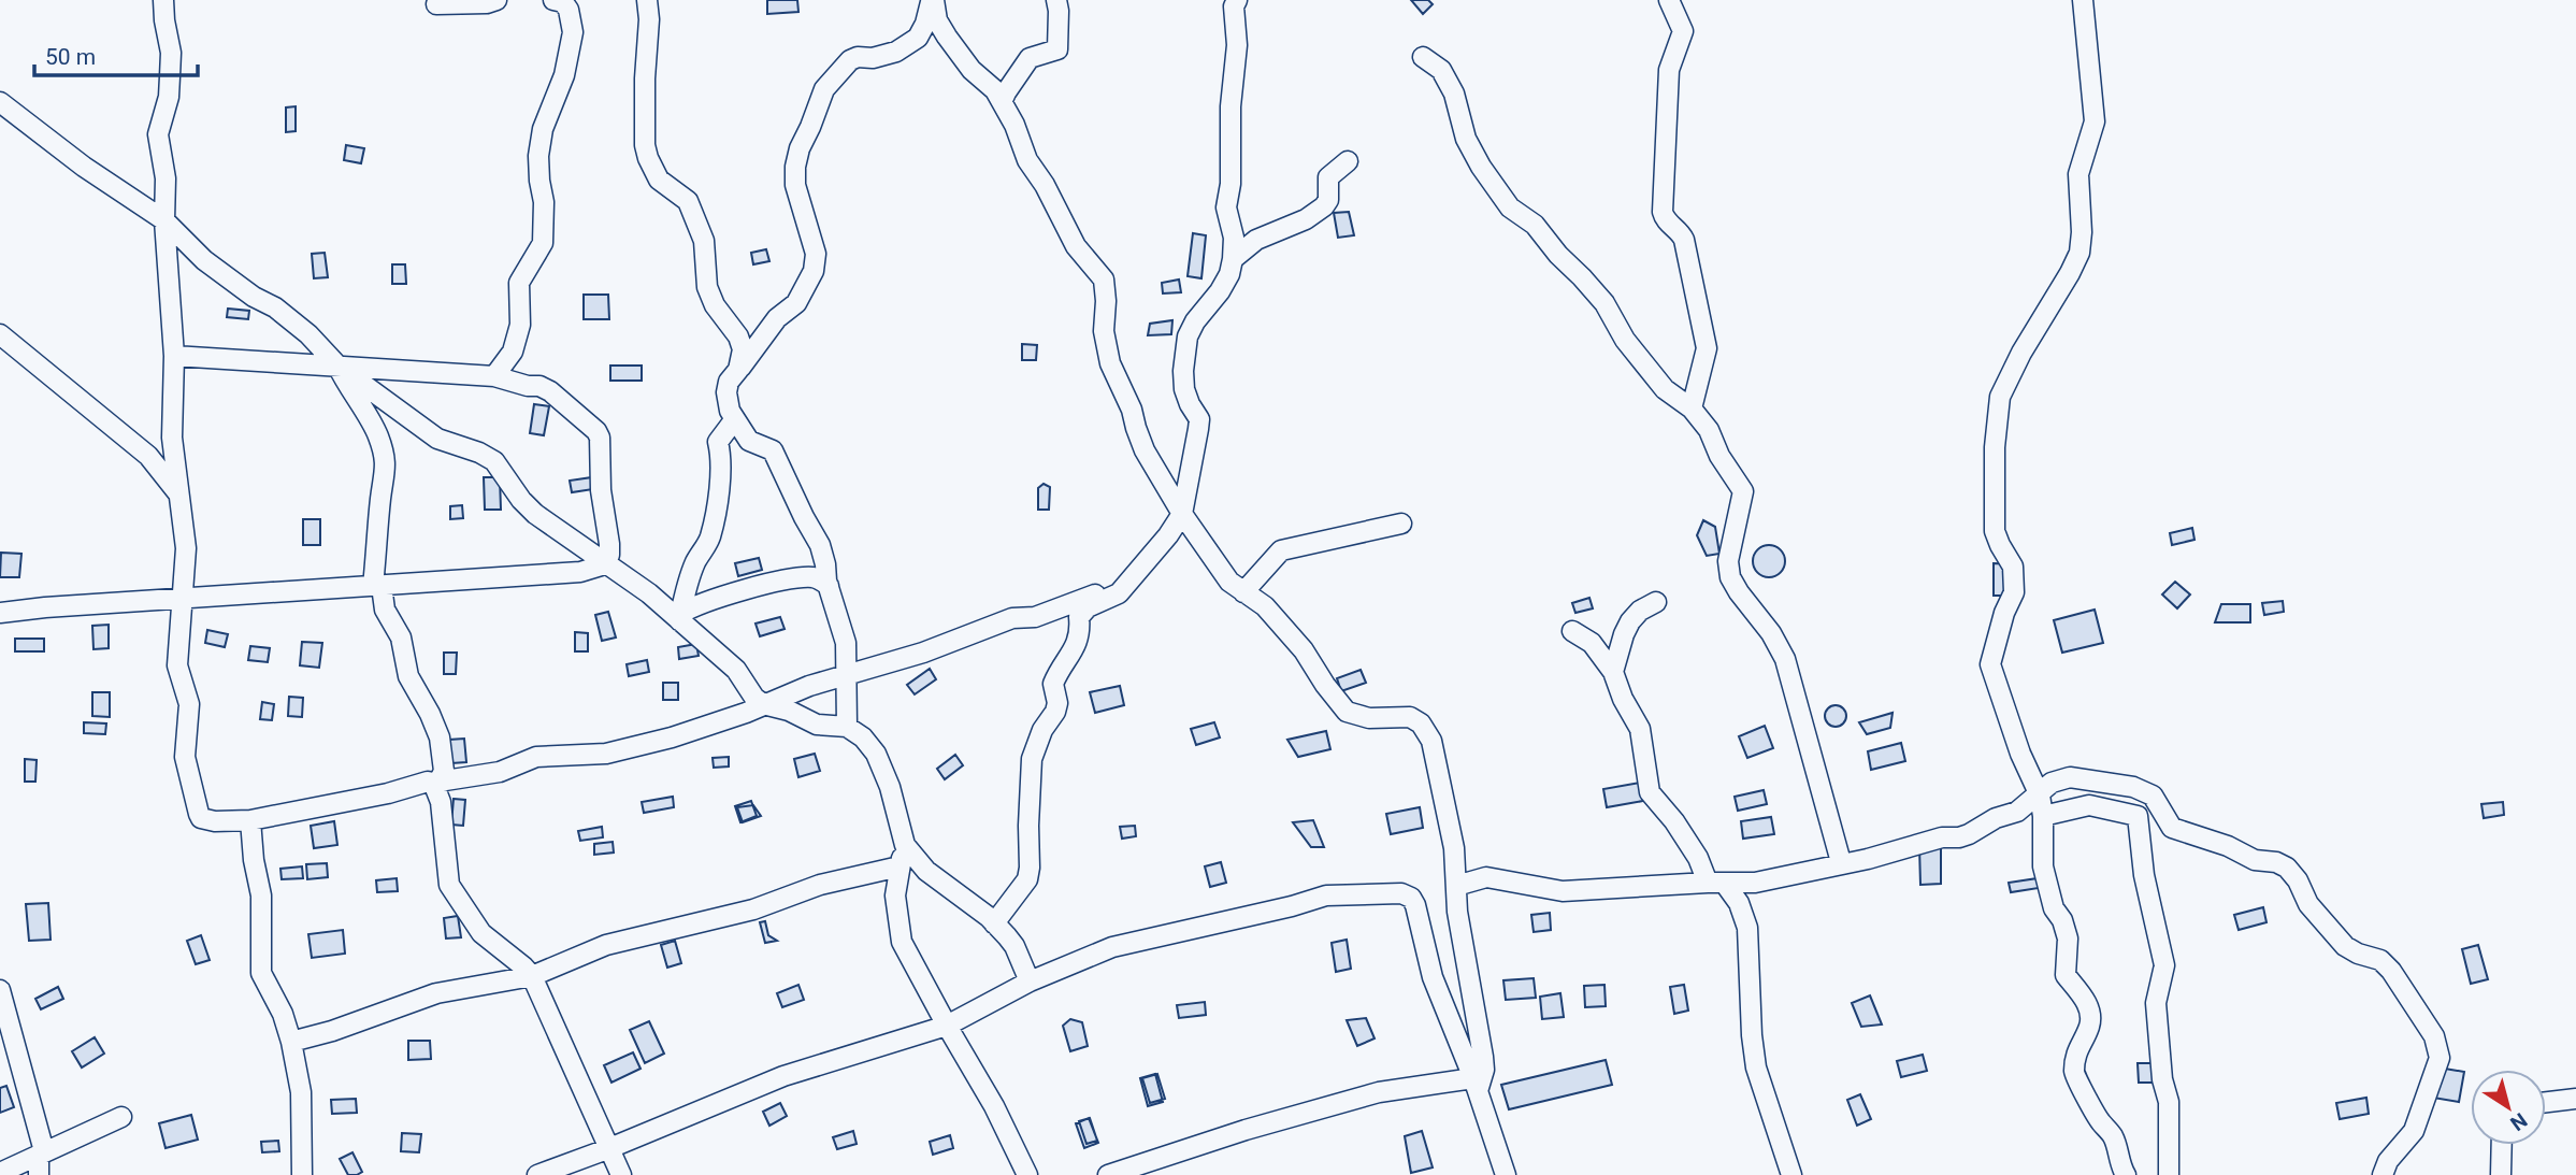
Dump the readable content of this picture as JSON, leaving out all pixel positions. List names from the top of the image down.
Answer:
{
  "scale_bar": "50 m",
  "north": "bottom right"
}
